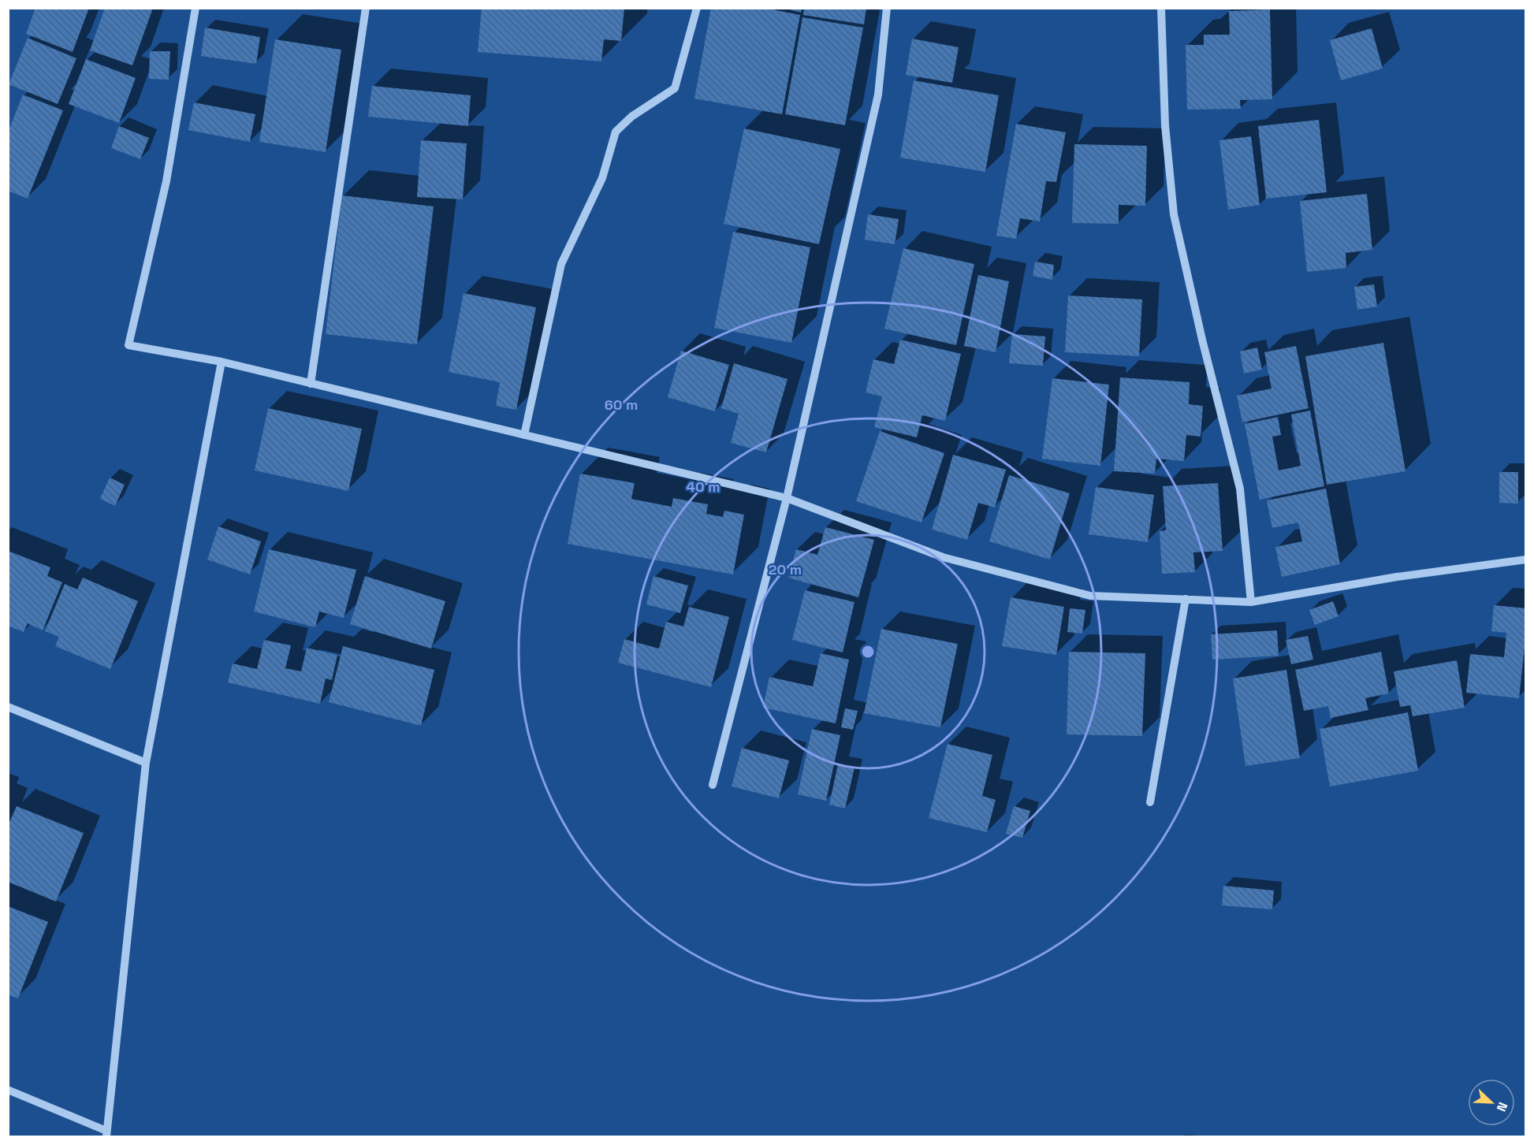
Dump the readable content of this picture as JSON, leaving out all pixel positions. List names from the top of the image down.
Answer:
{
  "north": "bottom right",
  "rings": ["60 m", "40 m", "20 m"]
}
